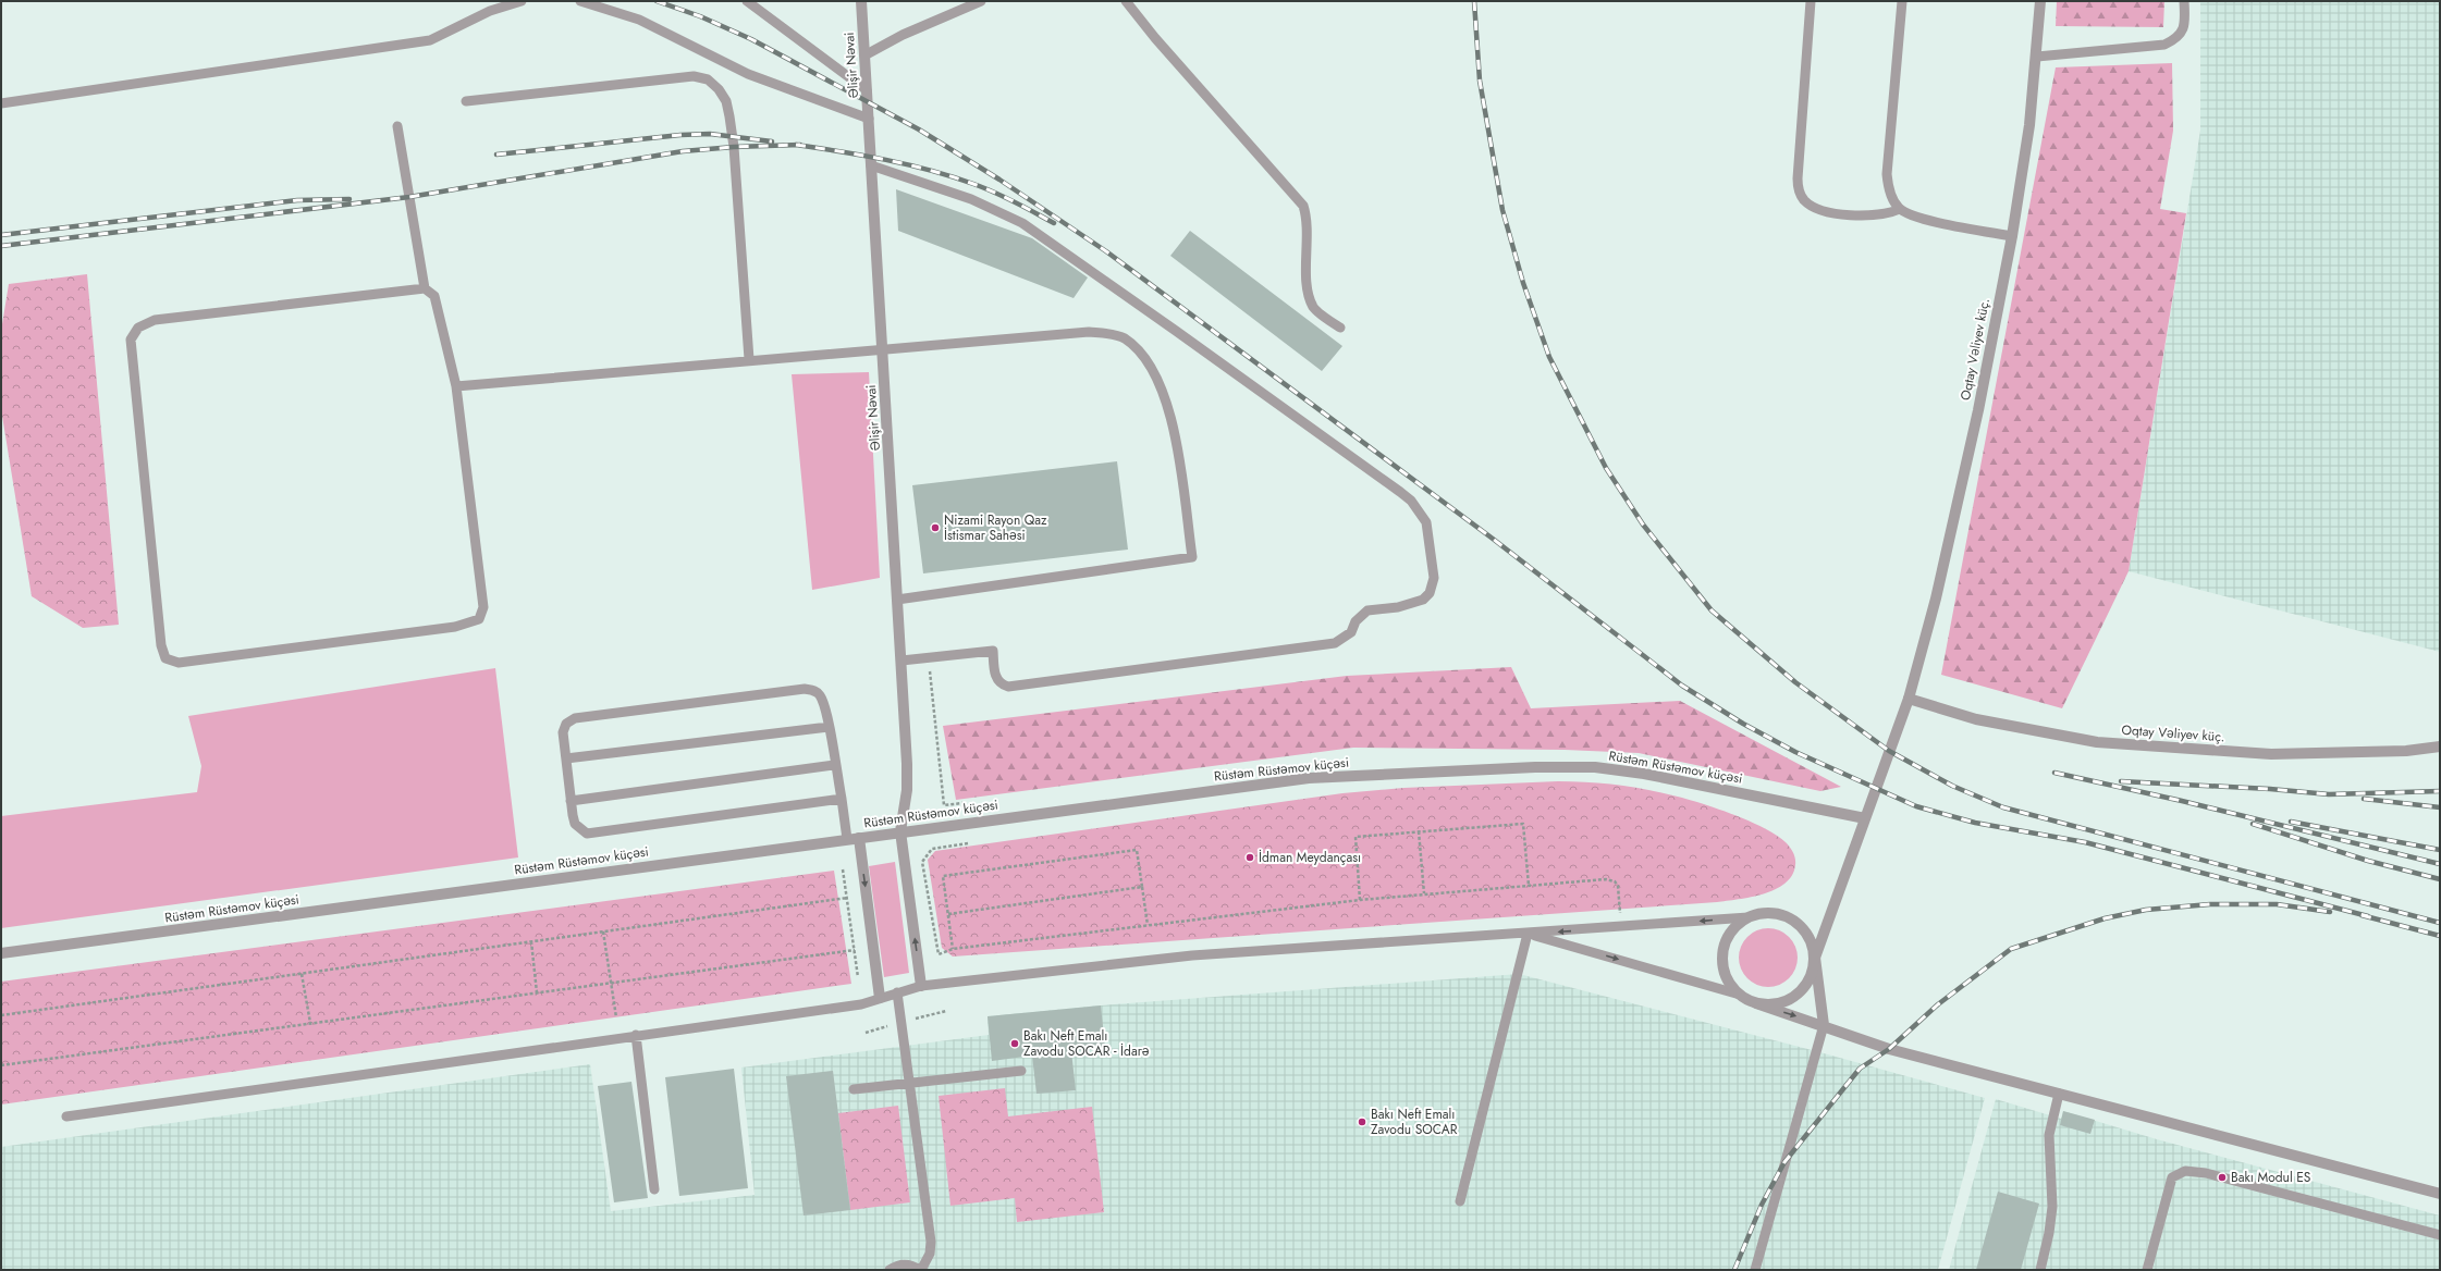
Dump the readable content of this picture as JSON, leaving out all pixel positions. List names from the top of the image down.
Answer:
{
  "streets": {
    "street": ["Əlişir Nəvai", "Oqtay Vəliyev küç.", "Rüstəm Rüstəmov küçəsi"]
  },
  "crossings": [
    ["Əlişir Nəvai", "Rüstəm Rüstəmov küçəsi"],
    ["Oqtay Vəliyev küç.", "Rüstəm Rüstəmov küçəsi"]
  ],
  "places": [
    "Nizami Rayon Qaz İstismar Sahəsi",
    "İdman Meydançası",
    "Bakı Neft Emalı Zavodu SOCAR - İdarə",
    "Bakı Neft Emalı Zavodu SOCAR",
    "Bakı Modul ES"
  ]
}
